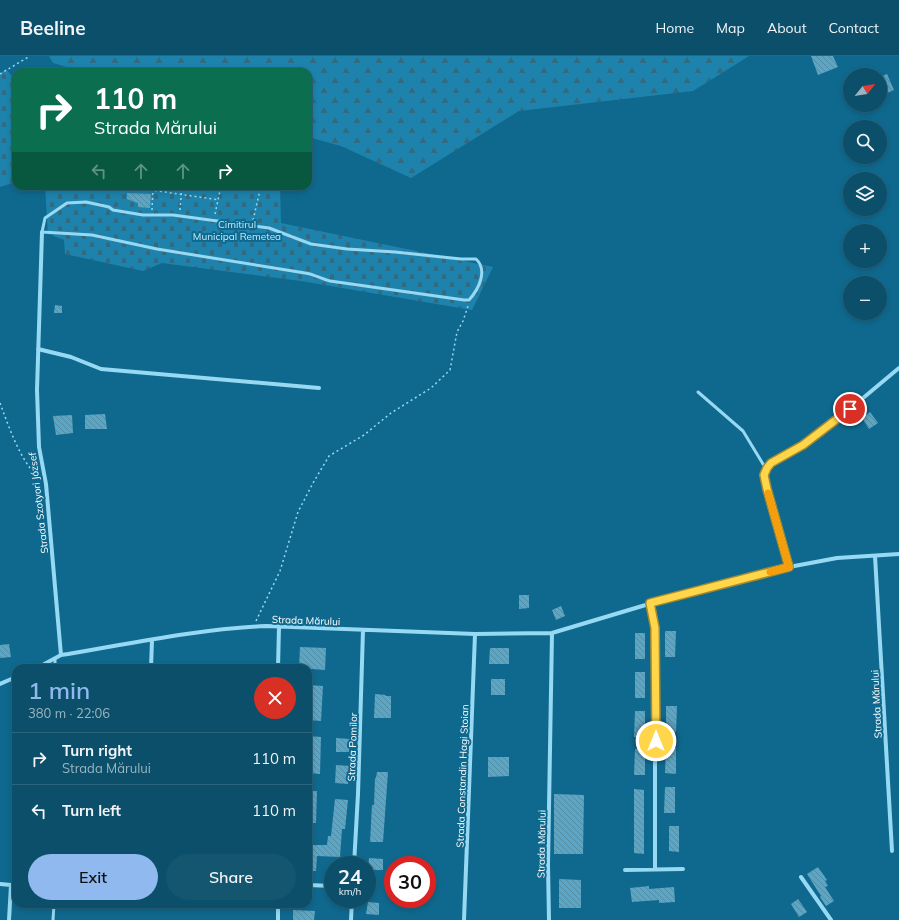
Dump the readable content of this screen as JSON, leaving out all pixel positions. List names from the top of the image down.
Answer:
{
  "streets": {
    "street": [
      "Strada Szotyori József",
      "Strada Mărului",
      "Strada Pomilor",
      "Strada Constandin Hagi Stoian"
    ]
  },
  "crossings": [
    ["Strada Szotyori József", "Strada Mărului"],
    ["Strada Mărului", "Strada Pomilor"],
    ["Strada Mărului", "Strada Constandin Hagi Stoian"]
  ],
  "parks": ["Cimitirul Municipal Remetea"],
  "north": "top right",
  "page": {
    "header": "Beeline",
    "nav": [
      "Home",
      "Map",
      "About",
      "Contact"
    ],
    "map_buttons": ["+", "−"],
    "turn": ["110 m", "Strada Mărului"],
    "heading": ["1 min", "380 m · 22:06"],
    "list": [
      {
        "name": "Turn right",
        "note": "Strada Mărului",
        "value": "110 m"
      },
      {
        "name": "Turn left",
        "value": "110 m"
      }
    ],
    "buttons": ["Exit", "Share"],
    "speed": "24 km/h",
    "limit": "30"
  }
}
